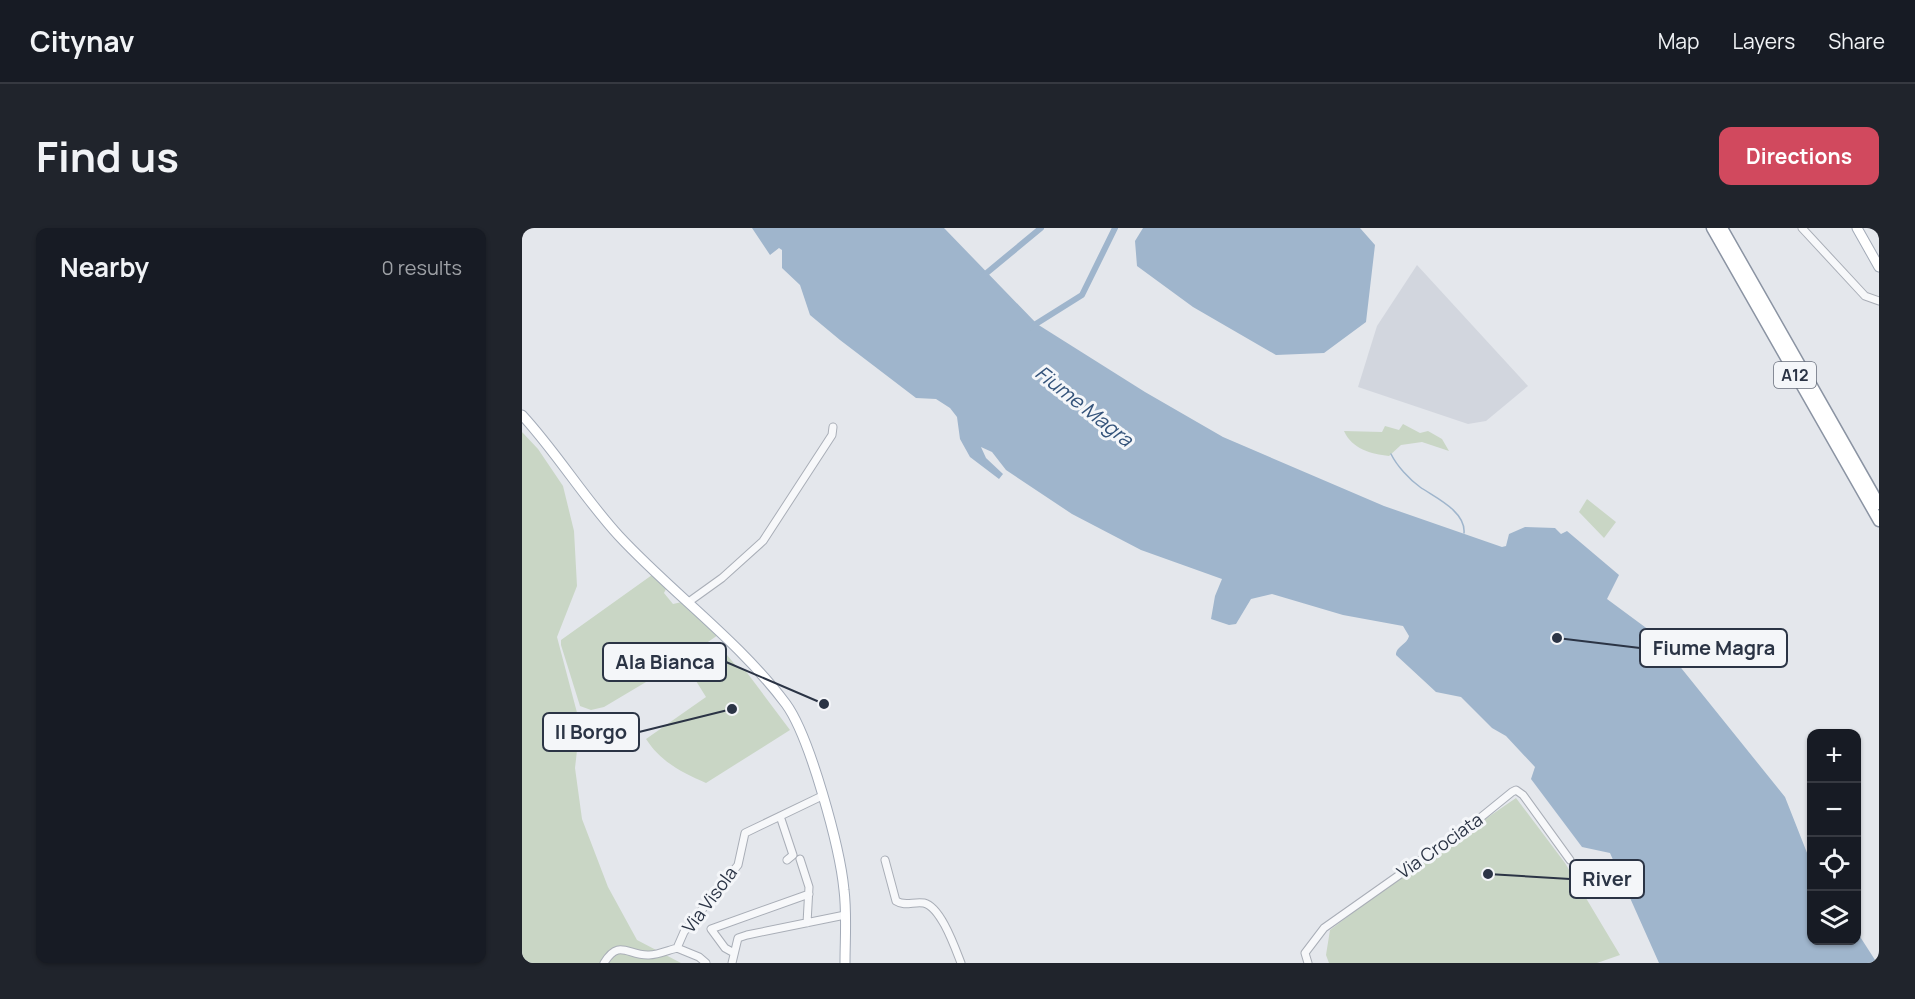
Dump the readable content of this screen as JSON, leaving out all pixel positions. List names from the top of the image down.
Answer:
{
  "streets": {
    "highway": ["A12"],
    "street": ["Via Crociata", "Via Visola"]
  },
  "water": ["Fiume Magra"],
  "places": [
    "Fiume Magra",
    "Ala Bianca",
    "Il Borgo",
    "River"
  ],
  "page": {
    "header": "Citynav",
    "nav": ["Map", "Layers", "Share"],
    "title": "Find us",
    "buttons": "Directions",
    "heading": ["Nearby", "0 results"],
    "map_buttons": ["+", "−"]
  }
}
